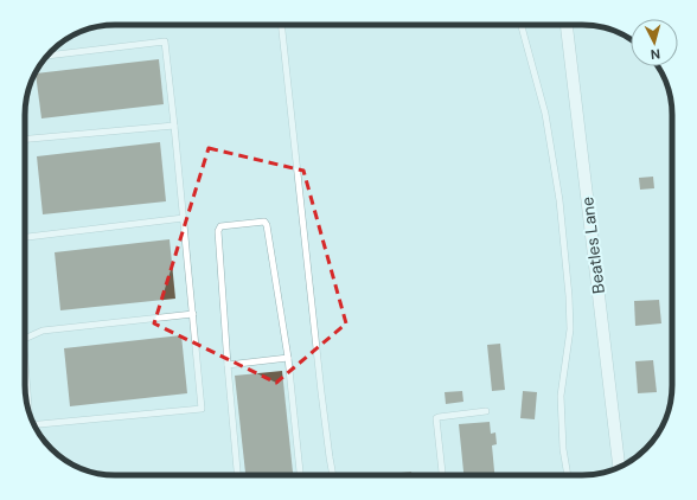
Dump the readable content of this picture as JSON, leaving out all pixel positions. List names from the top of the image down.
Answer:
{
  "streets": {
    "street": ["Beatles Lane"]
  },
  "north": "bottom"
}
